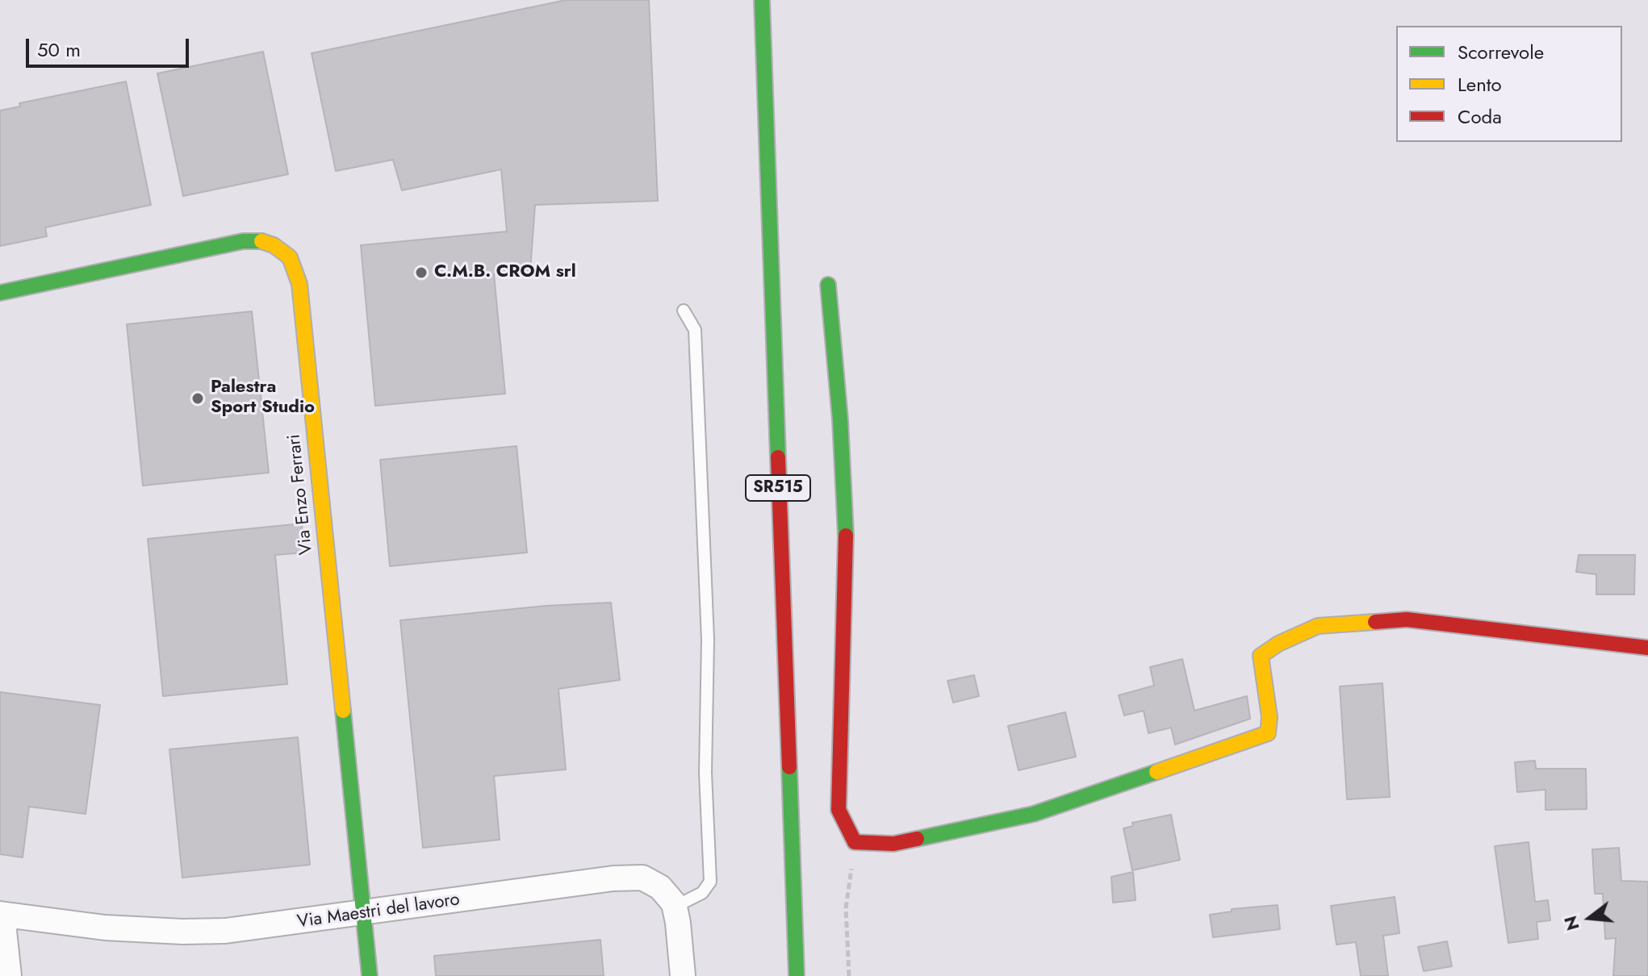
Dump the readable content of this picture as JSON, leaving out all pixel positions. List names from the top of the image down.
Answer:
{
  "streets": {
    "street": ["SR515", "Via Enzo Ferrari", "Via Maestri del lavoro"]
  },
  "crossings": [
    ["Via Enzo Ferrari", "Via Maestri del lavoro"]
  ],
  "places": ["C.M.B. CROM srl", "Palestra Sport Studio"],
  "legend": ["Scorrevole", "Lento", "Coda"],
  "scale_bar": "50 m",
  "north": "left"
}
